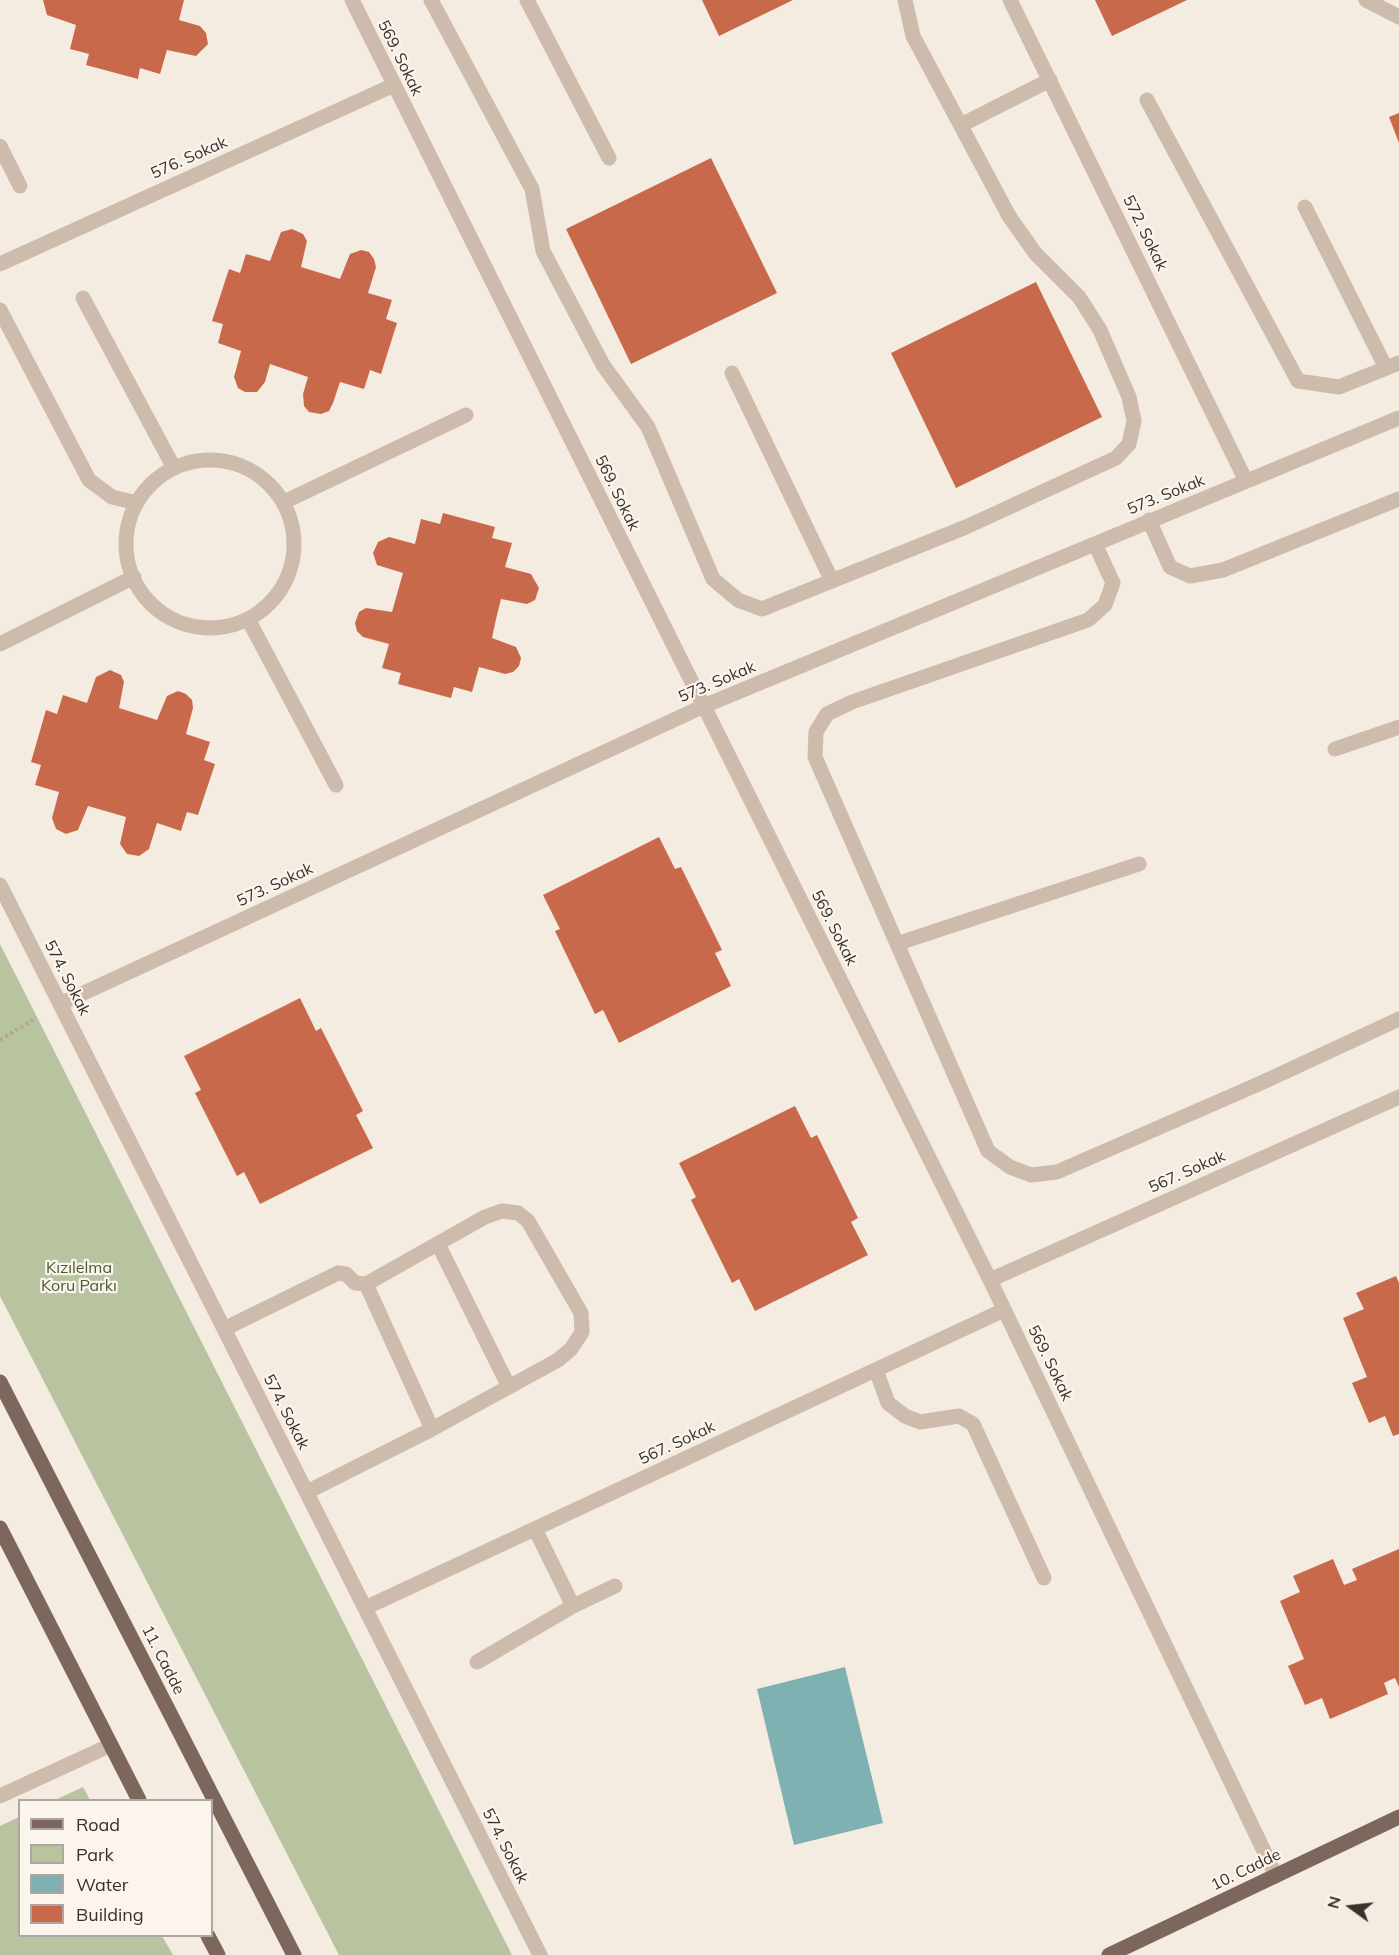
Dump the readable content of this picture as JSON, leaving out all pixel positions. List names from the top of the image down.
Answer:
{
  "streets": {
    "main road": ["11. Cadde", "10. Cadde"],
    "street": [
      "569. Sokak",
      "576. Sokak",
      "572. Sokak",
      "573. Sokak",
      "574. Sokak",
      "567. Sokak"
    ]
  },
  "crossings": [
    ["569. Sokak", "576. Sokak"],
    ["569. Sokak", "573. Sokak"],
    ["569. Sokak", "567. Sokak"],
    ["569. Sokak", "10. Cadde"],
    ["572. Sokak", "573. Sokak"],
    ["573. Sokak", "574. Sokak"],
    ["574. Sokak", "567. Sokak"]
  ],
  "parks": ["Kızılelma Koru Parkı"],
  "legend": [
    "Road",
    "Park",
    "Water",
    "Building"
  ],
  "north": "left"
}
